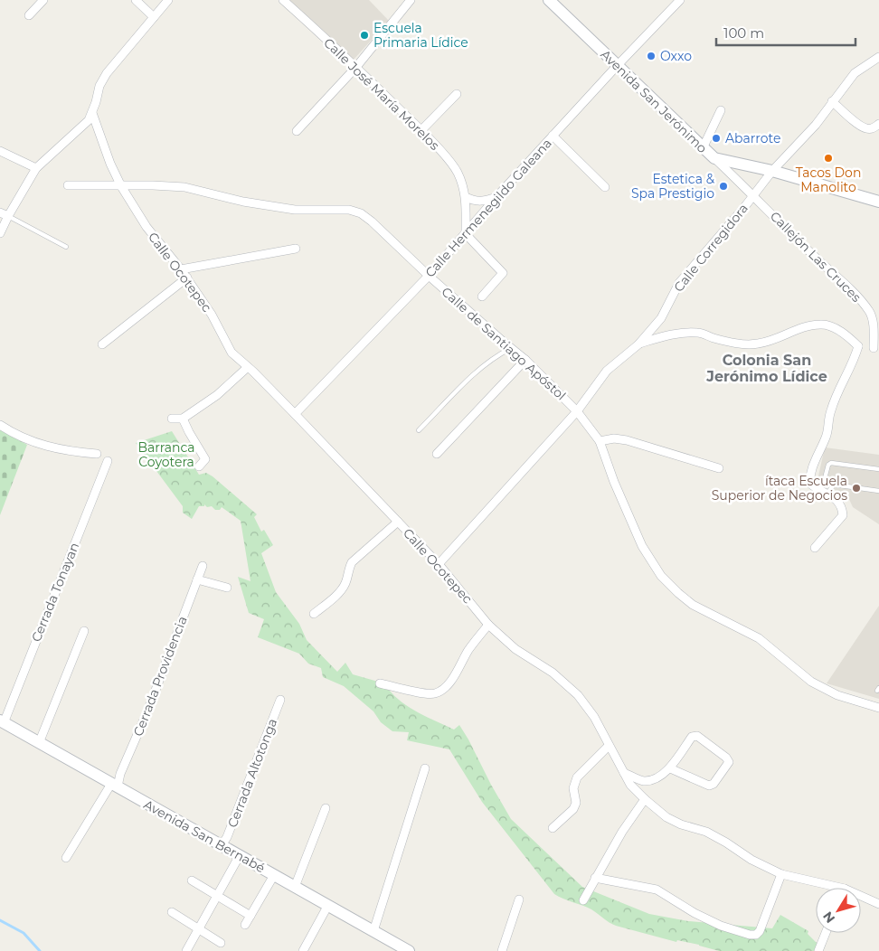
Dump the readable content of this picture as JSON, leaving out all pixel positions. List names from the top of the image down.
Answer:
{
  "streets": {
    "main road": ["Avenida San Jerónimo", "Avenida San Bernabé"],
    "street": [
      "Calle José María Morelos",
      "Calle Hermenegildo Galeana",
      "Calle Corregidora",
      "Callejón Las Cruces",
      "Calle Ocotepec",
      "Calle de Santiago Apóstol",
      "Cerrada Tonayan",
      "Cerrada Providencia",
      "Cerrada Altotonga"
    ]
  },
  "crossings": [
    ["Calle José María Morelos", "Calle Hermenegildo Galeana"],
    ["Avenida San Jerónimo", "Calle Hermenegildo Galeana"],
    ["Avenida San Jerónimo", "Calle Corregidora"],
    ["Avenida San Jerónimo", "Callejón Las Cruces"],
    ["Calle Hermenegildo Galeana", "Calle Ocotepec"],
    ["Calle Hermenegildo Galeana", "Calle de Santiago Apóstol"],
    ["Calle Corregidora", "Callejón Las Cruces"],
    ["Calle Corregidora", "Calle Ocotepec"],
    ["Calle Corregidora", "Calle de Santiago Apóstol"],
    ["Calle Ocotepec", "Calle de Santiago Apóstol"],
    ["Cerrada Tonayan", "Avenida San Bernabé"],
    ["Cerrada Providencia", "Avenida San Bernabé"],
    ["Cerrada Altotonga", "Avenida San Bernabé"]
  ],
  "districts": ["Colonia San Jerónimo Lídice"],
  "parks": ["Barranca Coyotera"],
  "places": [
    "Escuela Primaria Lídice",
    "Oxxo",
    "Abarrote",
    "Tacos Don Manolito",
    "Estetica & Spa Prestigio",
    "ítaca Escuela Superior de Negocios"
  ],
  "scale_bar": "100 m",
  "north": "bottom left"
}
